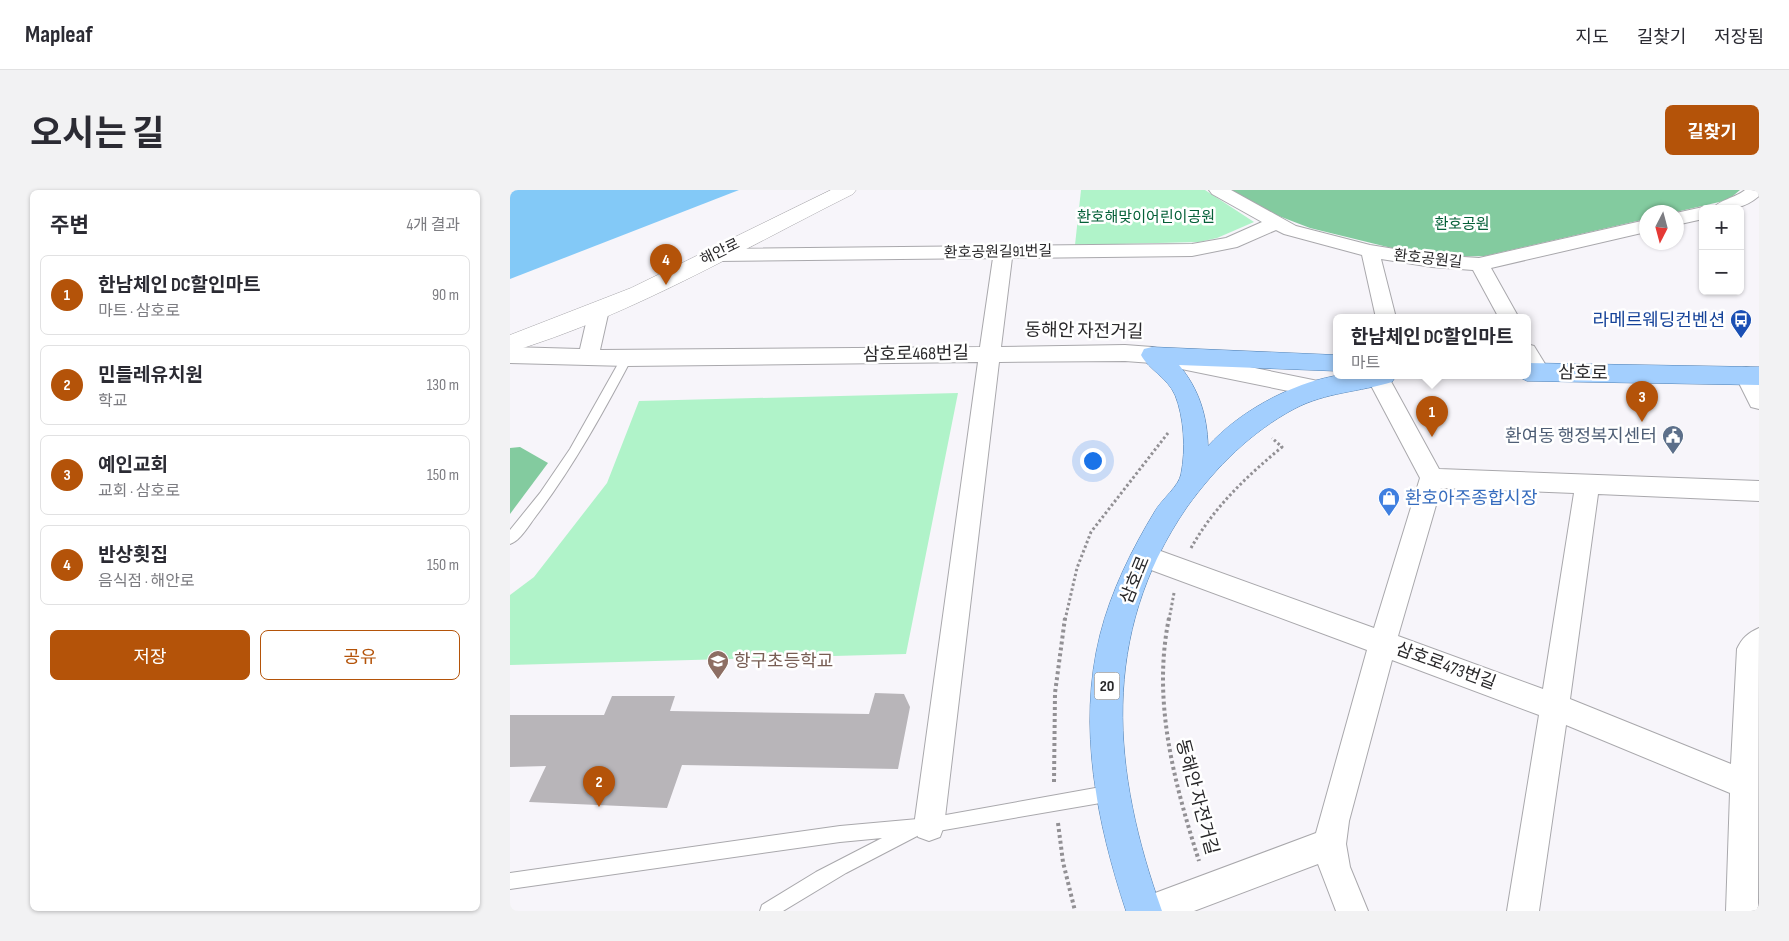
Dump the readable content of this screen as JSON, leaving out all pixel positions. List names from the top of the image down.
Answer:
{
  "streets": {
    "main road": ["삼호로", "20"],
    "street": [
      "해안로",
      "환호공원길91번길",
      "환호공원길",
      "삼호로468번길",
      "삼호로473번길"
    ],
    "path": ["동해안 자전거길"]
  },
  "crossings": [
    ["해안로", "환호공원길91번길"],
    ["환호공원길91번길", "환호공원길"],
    ["동해안 자전거길", "삼호로473번길"],
    ["삼호로468번길", "삼호로"],
    ["삼호로", "삼호로473번길"]
  ],
  "parks": ["환호해맞이어린이공원", "환호공원"],
  "places": {
    "bus stop": ["라메르웨딩컨벤션"],
    "public building": ["환여동 행정복지센터"],
    "shop": ["환호아주종합시장"],
    "school or university": ["항구초등학교"]
  },
  "north": "bottom",
  "page": {
    "header": "Mapleaf",
    "nav": ["지도", "길찾기", "저장됨"],
    "title": "오시는 길",
    "buttons": [
      "길찾기",
      ["저장", "공유"]
    ],
    "heading": ["주변", "4개 결과"],
    "map_buttons": ["+", "−"],
    "pins": [
      "4",
      "3",
      "1",
      "2"
    ],
    "list": [
      {
        "mark": "1",
        "name": "한남체인 DC할인마트",
        "note": "마트 · 삼호로",
        "value": "90 m"
      },
      {
        "mark": "2",
        "name": "민들레유치원",
        "note": "학교",
        "value": "130 m"
      },
      {
        "mark": "3",
        "name": "예인교회",
        "note": "교회 · 삼호로",
        "value": "150 m"
      },
      {
        "mark": "4",
        "name": "반상횟집",
        "note": "음식점 · 해안로",
        "value": "150 m"
      }
    ],
    "popup": ["한남체인 DC할인마트", "마트"]
  }
}
